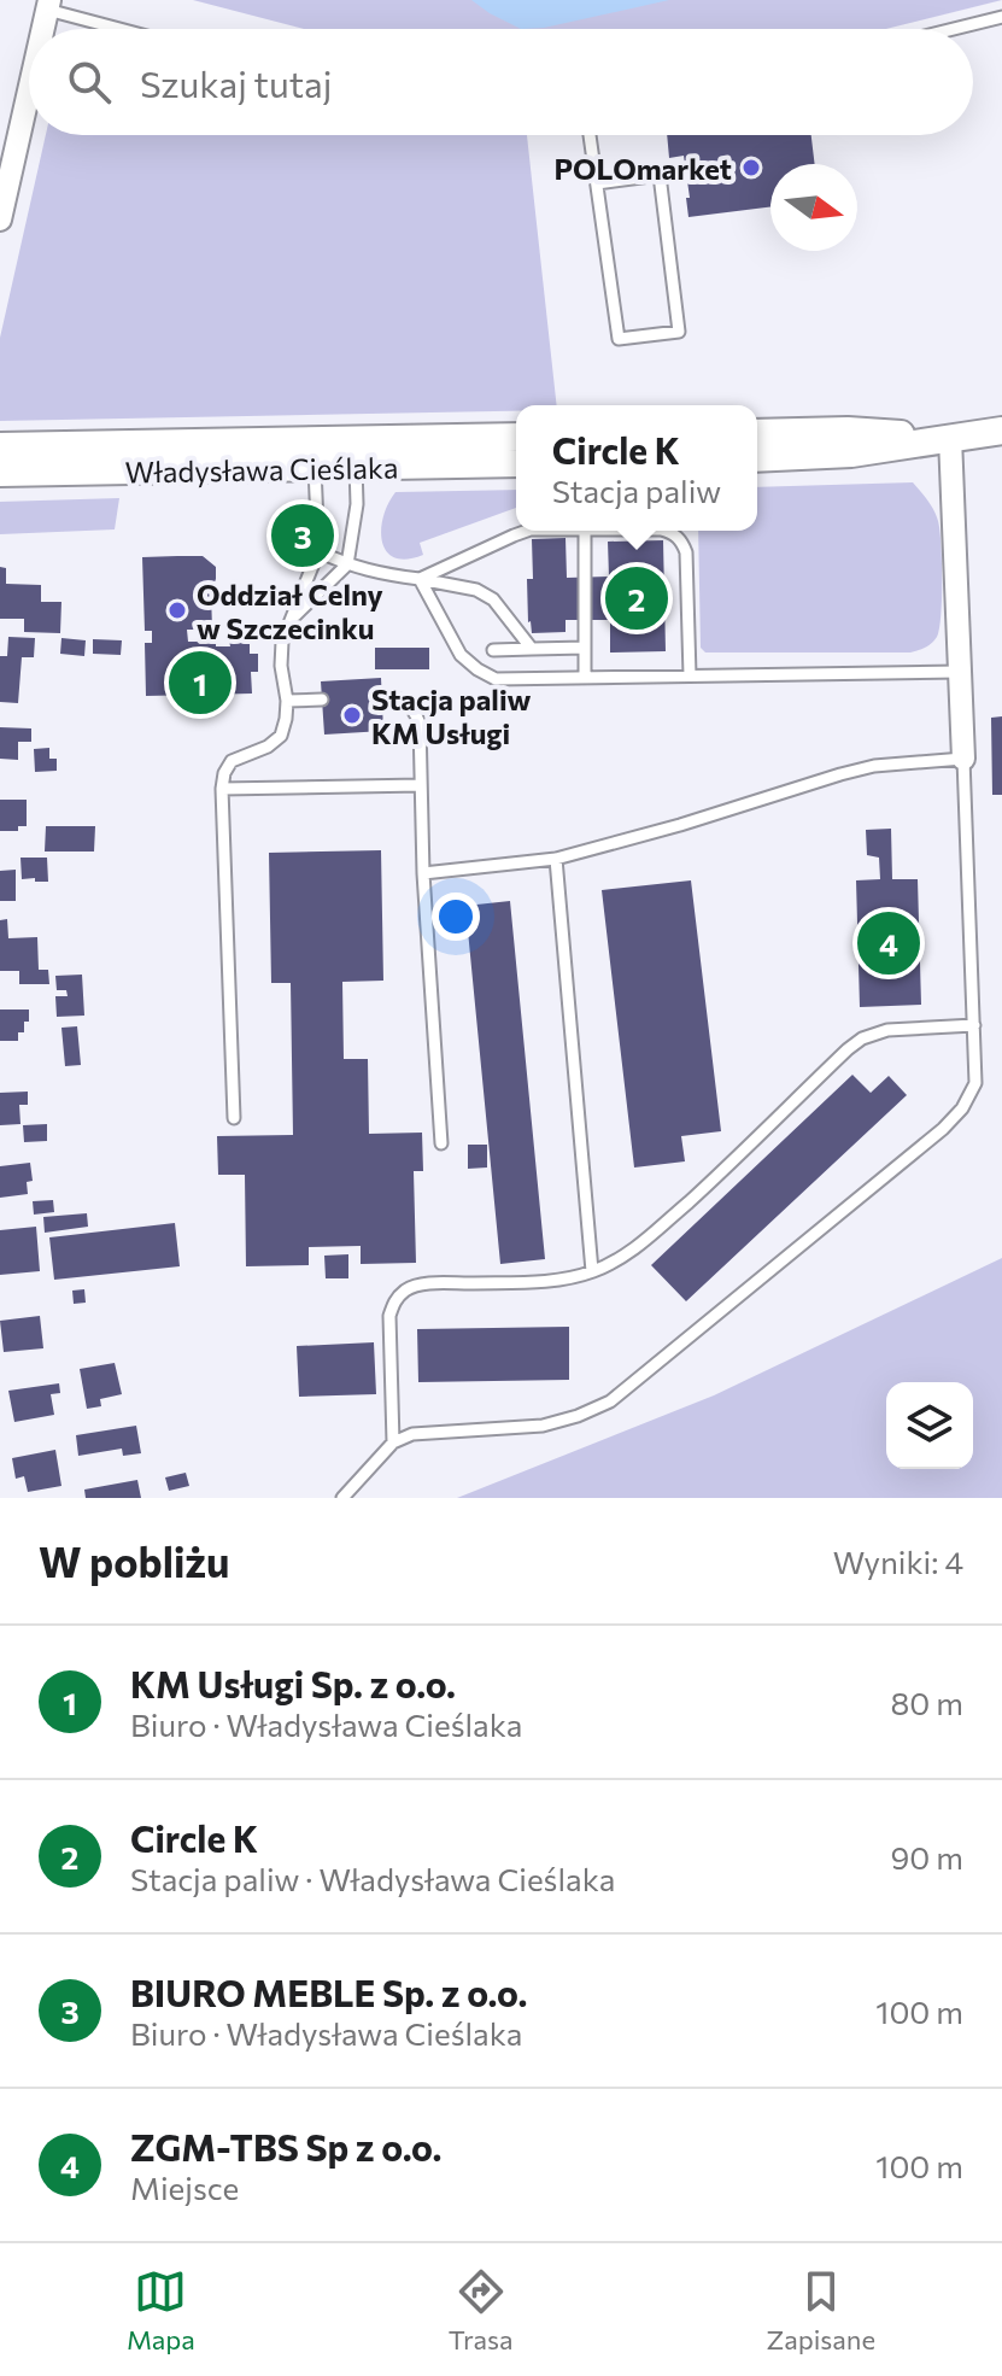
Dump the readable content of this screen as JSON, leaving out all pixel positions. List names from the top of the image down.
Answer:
{
  "streets": {
    "street": ["Władysława Cieślaka"]
  },
  "places": ["POLOmarket", "Oddział Celny w Szczecinku", "Stacja paliw KM Usługi"],
  "north": "right",
  "page": {
    "search": "Szukaj tutaj",
    "popup": ["Circle K", "Stacja paliw"],
    "pins": [
      "3",
      "2",
      "1",
      "4"
    ],
    "heading": ["W pobliżu", "Wyniki: 4"],
    "list": [
      {
        "mark": "1",
        "name": "KM Usługi Sp. z o.o.",
        "note": "Biuro · Władysława Cieślaka",
        "value": "80 m"
      },
      {
        "mark": "2",
        "name": "Circle K",
        "note": "Stacja paliw · Władysława Cieślaka",
        "value": "90 m"
      },
      {
        "mark": "3",
        "name": "BIURO MEBLE Sp. z o.o.",
        "note": "Biuro · Władysława Cieślaka",
        "value": "100 m"
      },
      {
        "mark": "4",
        "name": "ZGM-TBS Sp z o.o.",
        "note": "Miejsce",
        "value": "100 m"
      }
    ],
    "nav": ["Mapa", "Trasa", "Zapisane"]
  }
}
